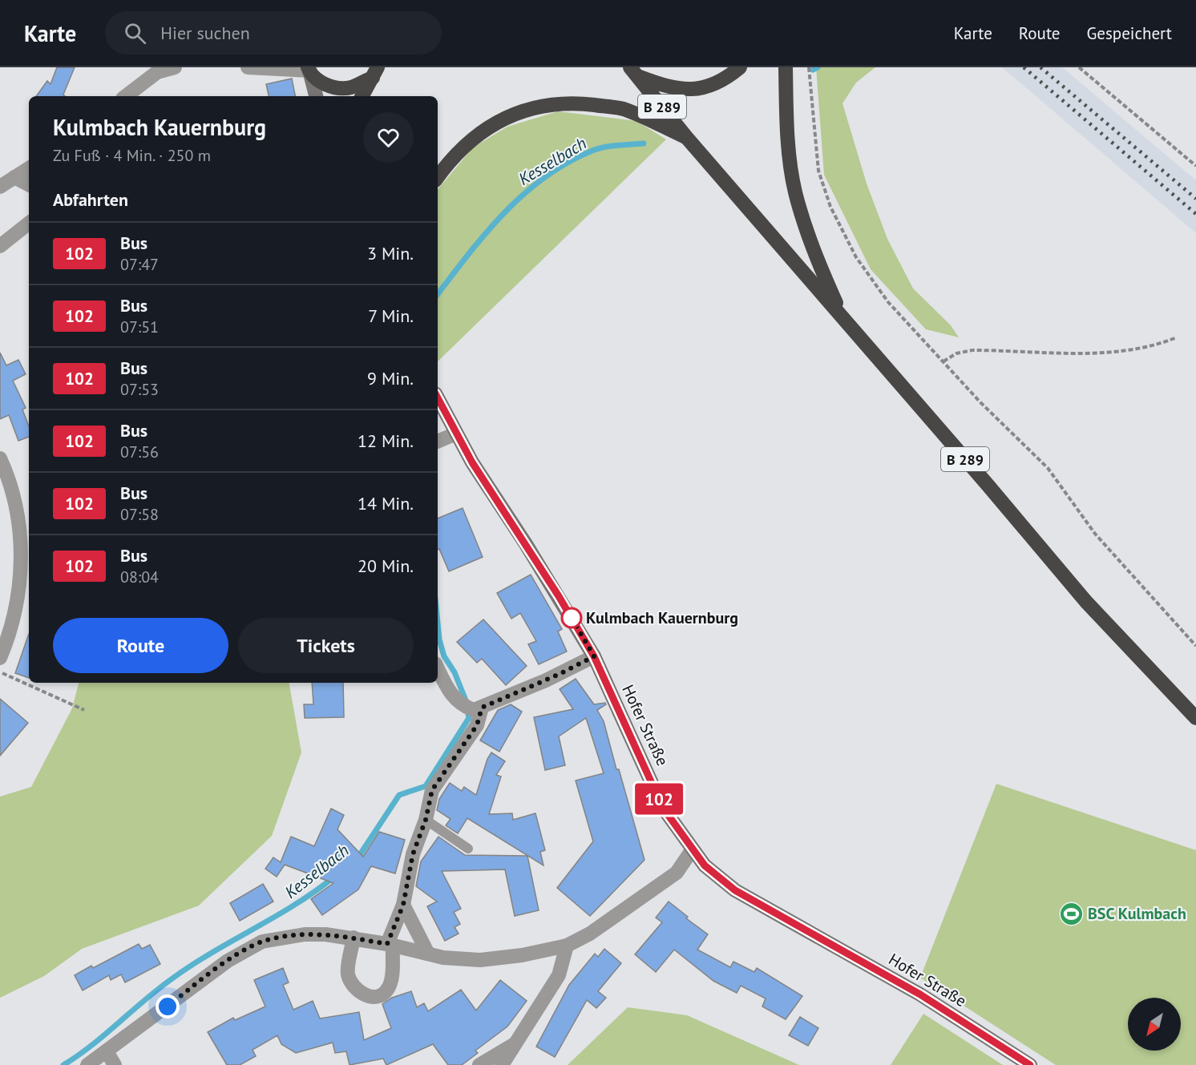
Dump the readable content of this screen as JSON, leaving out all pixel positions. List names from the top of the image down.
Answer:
{
  "streets": {
    "highway": ["B 289"],
    "street": ["Hofer Straße"]
  },
  "water": ["Kesselbach"],
  "places": {
    "other": ["Kulmbach Kauernburg"],
    "sports": ["BSC Kulmbach"]
  },
  "lines": ["bus line 102"],
  "north": "bottom left",
  "page": {
    "header": "Karte",
    "search": "Hier suchen",
    "nav": ["Karte", "Route", "Gespeichert"],
    "on_map": "102",
    "heading": [
      ["Kulmbach Kauernburg", "Zu Fuß · 4 Min. · 250 m"],
      "Abfahrten"
    ],
    "list": [
      {
        "mark": "102",
        "name": "Bus",
        "note": "07:47",
        "value": "3 Min."
      },
      {
        "mark": "102",
        "name": "Bus",
        "note": "07:51",
        "value": "7 Min."
      },
      {
        "mark": "102",
        "name": "Bus",
        "note": "07:53",
        "value": "9 Min."
      },
      {
        "mark": "102",
        "name": "Bus",
        "note": "07:56",
        "value": "12 Min."
      },
      {
        "mark": "102",
        "name": "Bus",
        "note": "07:58",
        "value": "14 Min."
      },
      {
        "mark": "102",
        "name": "Bus",
        "note": "08:04",
        "value": "20 Min."
      }
    ],
    "buttons": ["Route", "Tickets"]
  }
}
